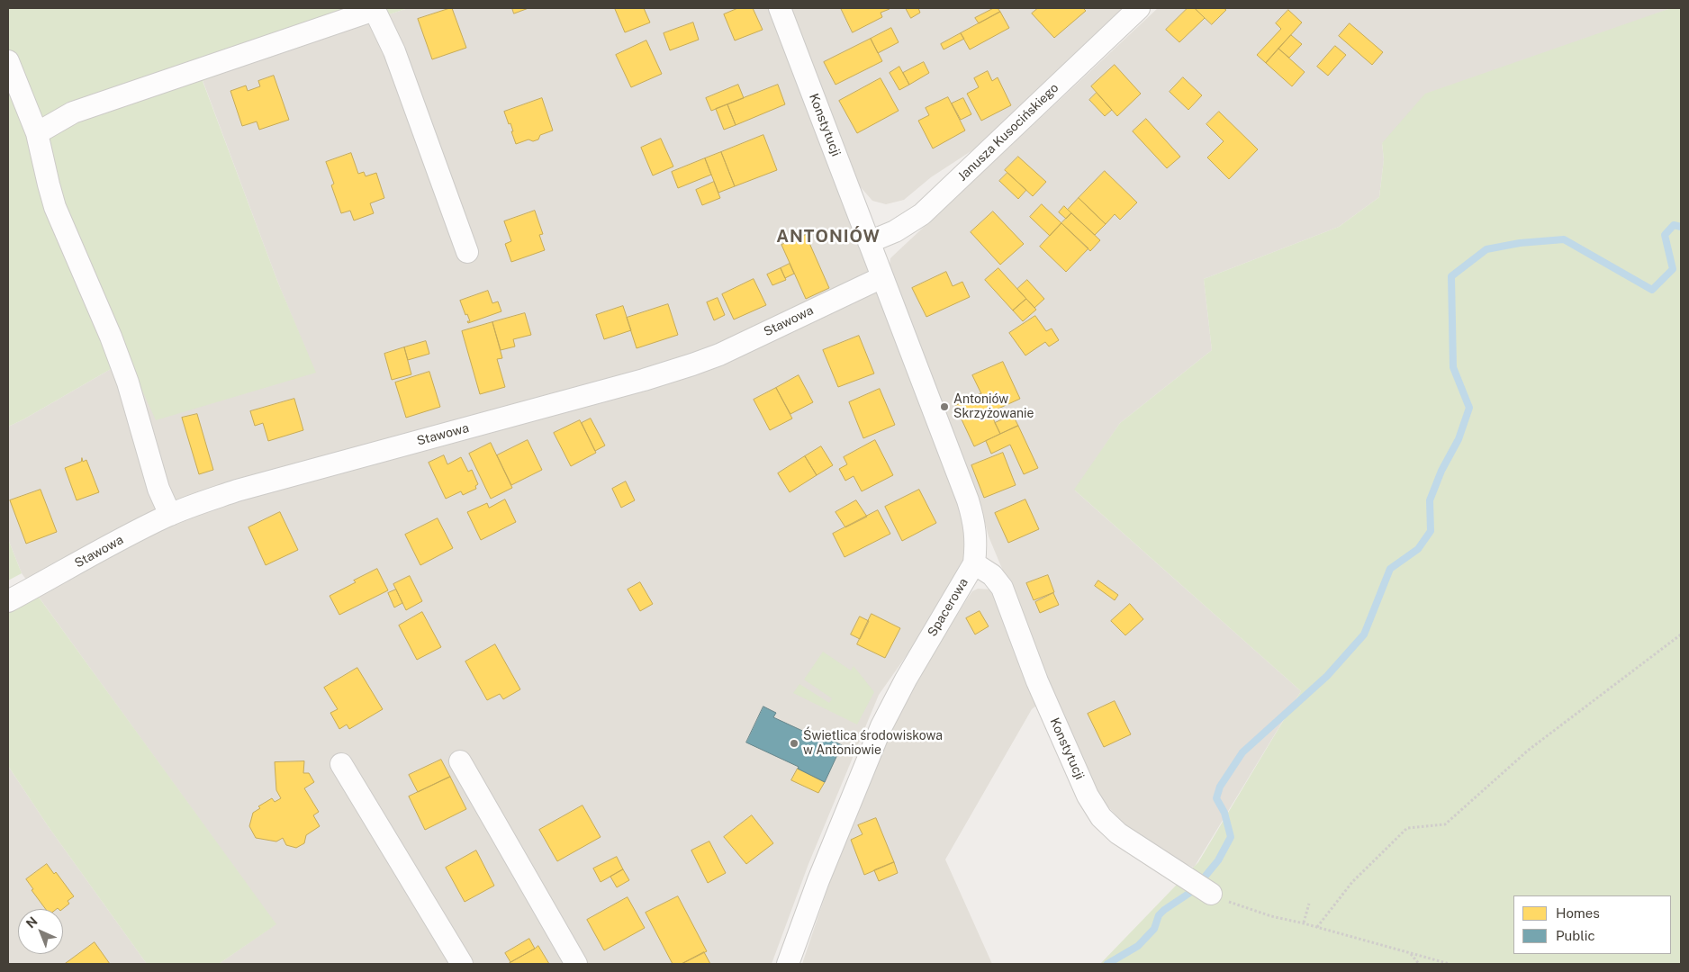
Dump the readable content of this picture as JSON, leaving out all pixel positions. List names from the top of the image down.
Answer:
{
  "streets": {
    "street": [
      "Konstytucji",
      "Janusza Kusocińskiego",
      "Stawowa",
      "Spacerowa"
    ]
  },
  "crossings": [
    ["Konstytucji", "Janusza Kusocińskiego"],
    ["Konstytucji", "Spacerowa"],
    ["Janusza Kusocińskiego", "Spacerowa"],
    ["Stawowa", "Spacerowa"]
  ],
  "districts": ["ANTONIÓW"],
  "places": ["Antoniów Skrzyżowanie", "Świetlica środowiskowa w Antoniowie"],
  "legend": ["Homes", "Public"],
  "north": "top left"
}
